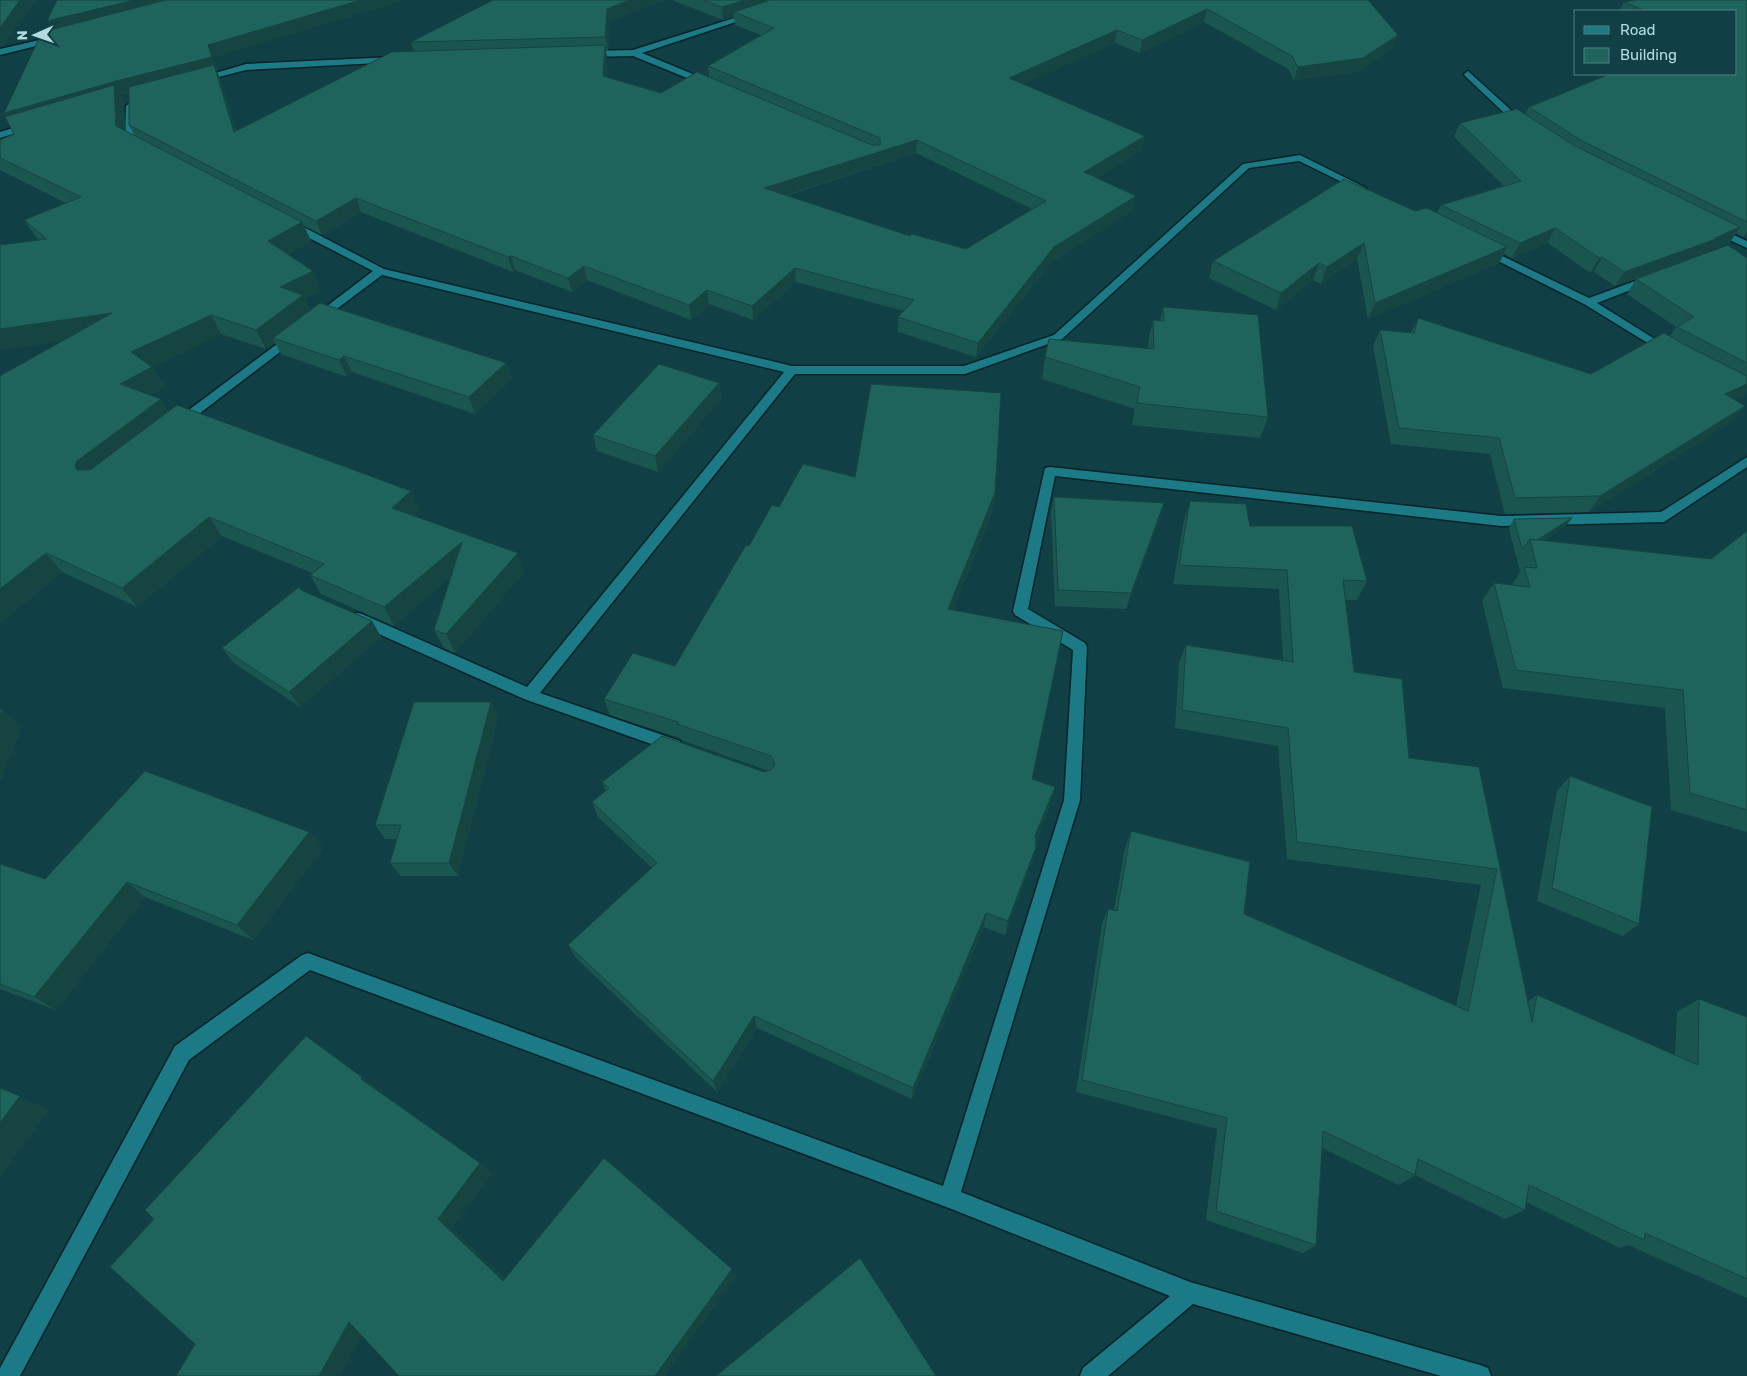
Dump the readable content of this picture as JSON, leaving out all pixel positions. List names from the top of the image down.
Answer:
{
  "legend": ["Road", "Building"],
  "north": "left"
}
